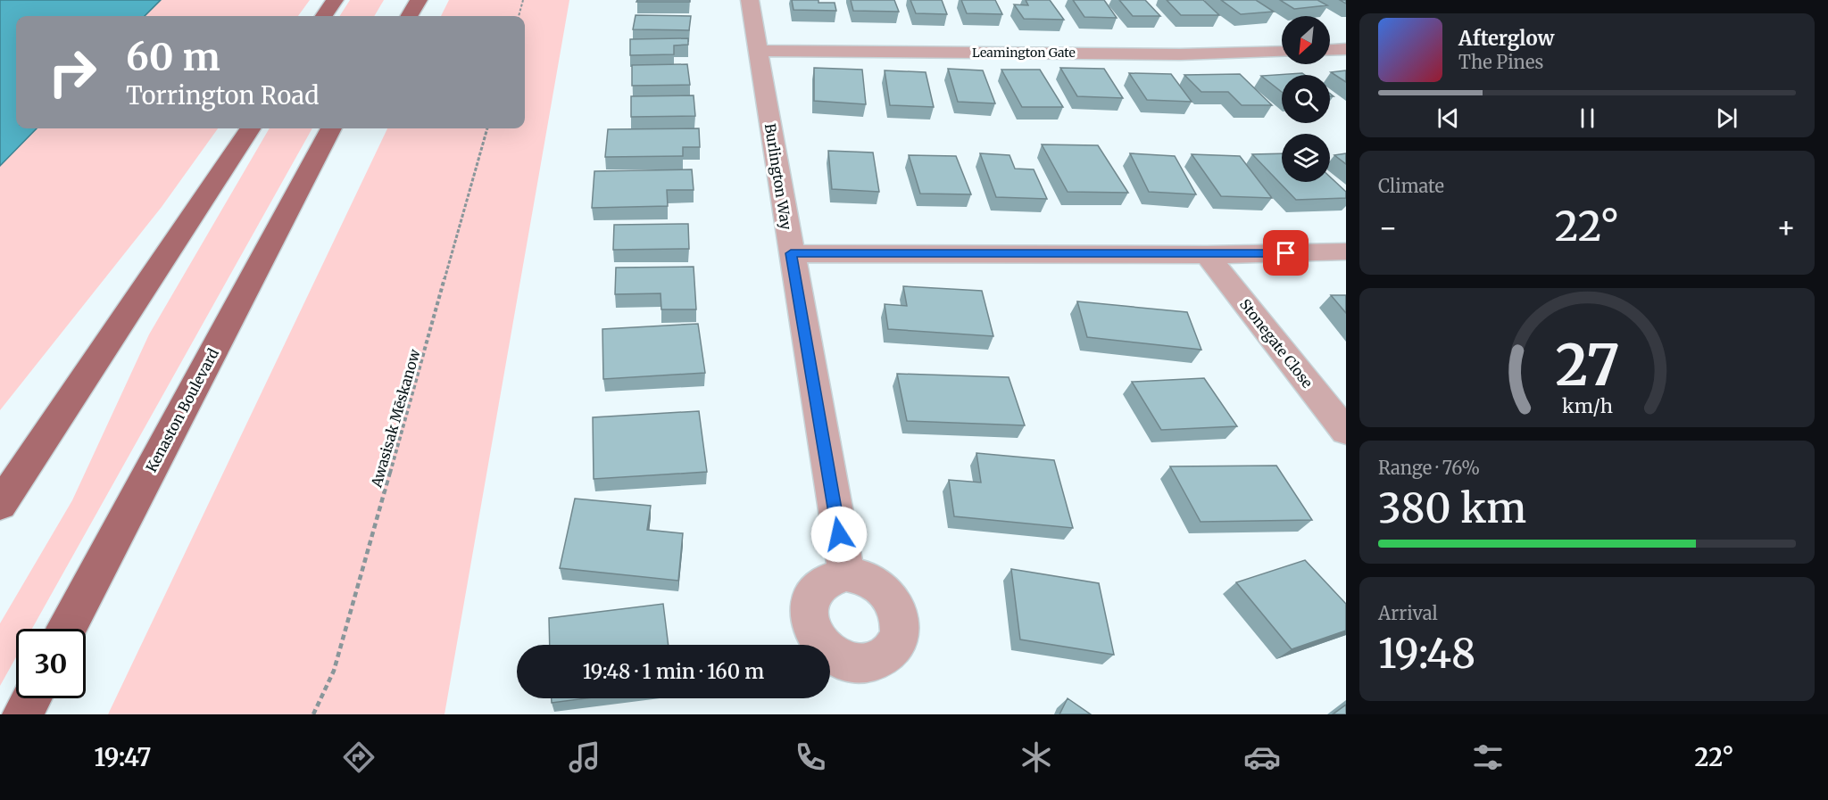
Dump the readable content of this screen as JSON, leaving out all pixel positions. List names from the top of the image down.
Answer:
{
  "streets": {
    "main road": ["Kenaston Boulevard"],
    "street": ["Leamington Gate", "Burlington Way", "Stonegate Close"],
    "path": ["Awasisak Mēskanow"]
  },
  "crossings": [
    ["Leamington Gate", "Burlington Way"]
  ],
  "north": "bottom left",
  "page": {
    "turn": ["60 m", "Torrington Road"],
    "song": ["Afterglow", "The Pines"],
    "tile": [
      "Climate",
      ["Range · 76%", "380 km"],
      ["Arrival", "19:48"]
    ],
    "heat": ["−", "22°", "+"],
    "limit": "30",
    "trip": "19:48 · 1 min · 160 m",
    "tabs": ["19:47", "22°"],
    "gauge": ["27", "km/h"]
  }
}
